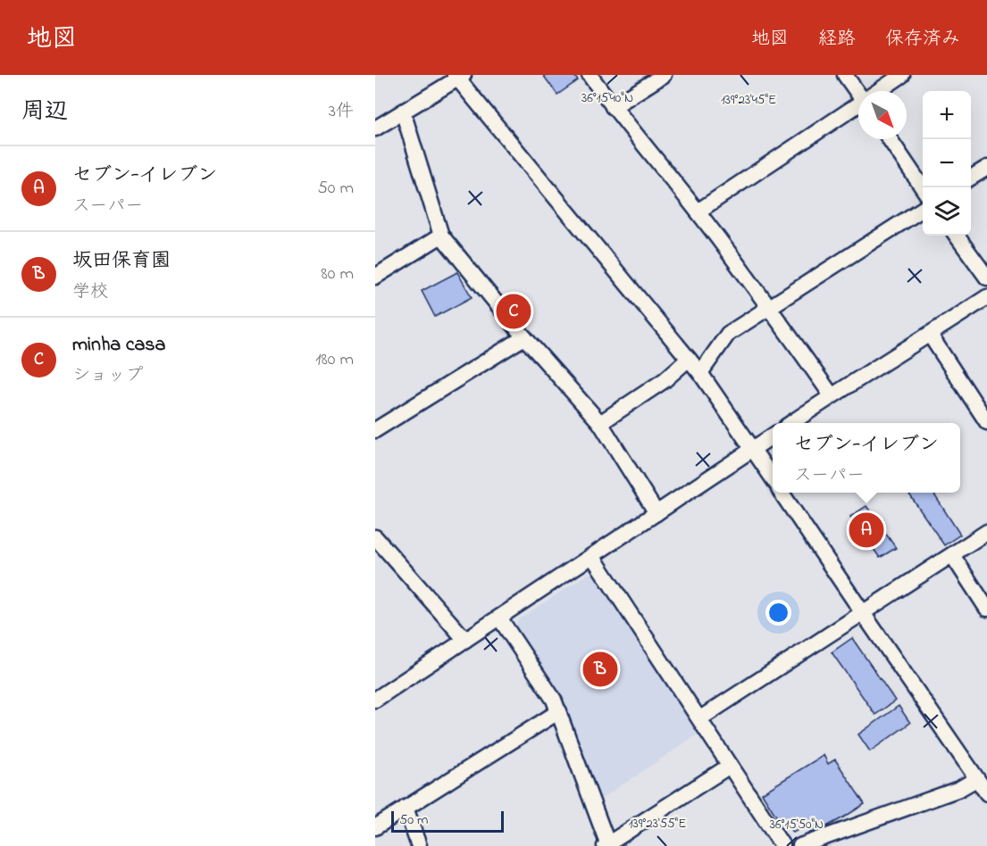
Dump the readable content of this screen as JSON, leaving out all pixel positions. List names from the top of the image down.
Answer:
{
  "scale_bar": "50 m",
  "north": "bottom right",
  "page": {
    "header": "地図",
    "nav": ["地図", "経路", "保存済み"],
    "heading": ["周辺", "3件"],
    "map_buttons": ["+", "−"],
    "list": [
      {
        "mark": "A",
        "name": "セブン-イレブン",
        "note": "スーパー",
        "value": "50 m"
      },
      {
        "mark": "B",
        "name": "坂田保育園",
        "note": "学校",
        "value": "80 m"
      },
      {
        "mark": "C",
        "name": "minha casa",
        "note": "ショップ",
        "value": "180 m"
      }
    ],
    "pins": ["C", "A", "B"],
    "popup": ["セブン-イレブン", "スーパー"],
    "scale": "50 m"
  },
  "coordinates": [
    "36°15'40\"N",
    "139°23'45\"E",
    "139°23'55\"E",
    "36°15'50\"N"
  ]
}
